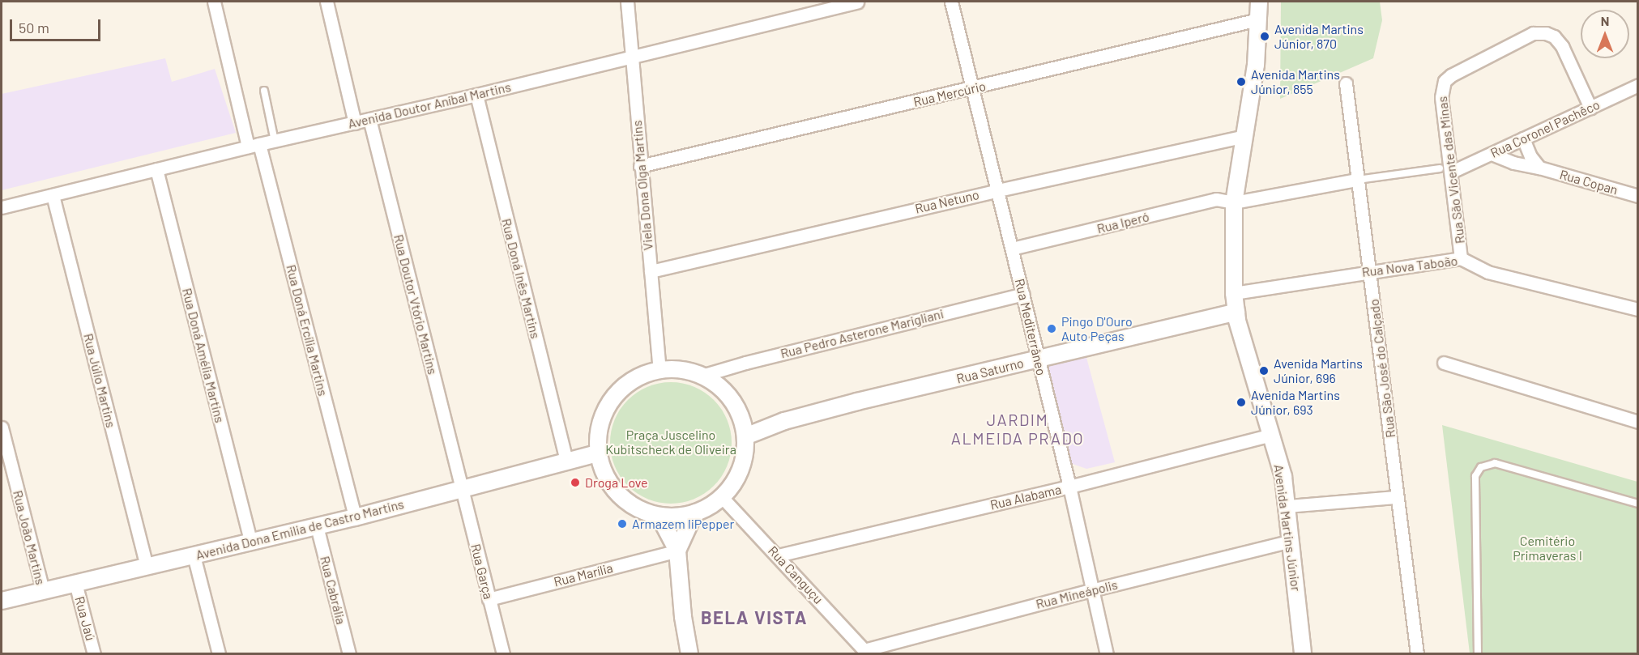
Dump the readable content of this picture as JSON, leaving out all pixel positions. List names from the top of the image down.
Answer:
{
  "streets": {
    "street": [
      "Rua Mercúrio",
      "Avenida Doutor Aníbal Martins",
      "Rua Coronel Pachêco",
      "Rua São Vicente das Minas",
      "Rua Copan",
      "Viela Dona Olga Martins",
      "Rua Netuno",
      "Rua Iperó",
      "Rua Nova Taboão",
      "Rua Doná Inês Martins",
      "Rua Doutor Vtório Martins",
      "Rua Mediterrâneo",
      "Rua Doná Ercília Martins",
      "Rua Pedro Asterone Marigliani",
      "Rua Doná Amélia Martins",
      "Rua São José do Calçado",
      "Rua Saturno",
      "Rua Júlio Martins",
      "Rua Alabama",
      "Avenida Martins Júnior",
      "Avenida Dona Emilia de Castro Martins",
      "Rua João Martins",
      "Rua Garça",
      "Rua Marília",
      "Rua Canguçu",
      "Rua Cabrália",
      "Rua Mineápolis",
      "Rua Jaú"
    ]
  },
  "crossings": [
    ["Rua Mercúrio", "Viela Dona Olga Martins"],
    ["Rua Mercúrio", "Rua Mediterrâneo"],
    ["Rua Mercúrio", "Avenida Martins Júnior"],
    ["Avenida Doutor Aníbal Martins", "Viela Dona Olga Martins"],
    ["Avenida Doutor Aníbal Martins", "Rua Doná Inês Martins"],
    ["Avenida Doutor Aníbal Martins", "Rua Doutor Vtório Martins"],
    ["Avenida Doutor Aníbal Martins", "Rua Doná Ercília Martins"],
    ["Avenida Doutor Aníbal Martins", "Rua Doná Amélia Martins"],
    ["Avenida Doutor Aníbal Martins", "Rua Júlio Martins"],
    ["Rua Coronel Pachêco", "Rua São Vicente das Minas"],
    ["Rua Coronel Pachêco", "Rua Copan"],
    ["Rua São Vicente das Minas", "Rua Nova Taboão"],
    ["Viela Dona Olga Martins", "Rua Netuno"],
    ["Viela Dona Olga Martins", "Rua Pedro Asterone Marigliani"],
    ["Viela Dona Olga Martins", "Rua Saturno"],
    ["Viela Dona Olga Martins", "Avenida Dona Emilia de Castro Martins"],
    ["Viela Dona Olga Martins", "Rua Canguçu"],
    ["Rua Netuno", "Rua Mediterrâneo"],
    ["Rua Netuno", "Avenida Martins Júnior"],
    ["Rua Iperó", "Rua Mediterrâneo"],
    ["Rua Iperó", "Rua São José do Calçado"],
    ["Rua Iperó", "Avenida Martins Júnior"],
    ["Rua Nova Taboão", "Rua São José do Calçado"],
    ["Rua Nova Taboão", "Avenida Martins Júnior"],
    ["Rua Doná Inês Martins", "Avenida Dona Emilia de Castro Martins"],
    ["Rua Doutor Vtório Martins", "Avenida Dona Emilia de Castro Martins"],
    ["Rua Doutor Vtório Martins", "Rua Garça"],
    ["Rua Mediterrâneo", "Rua Pedro Asterone Marigliani"],
    ["Rua Mediterrâneo", "Rua Saturno"],
    ["Rua Mediterrâneo", "Rua Alabama"],
    ["Rua Mediterrâneo", "Rua Mineápolis"],
    ["Rua Doná Ercília Martins", "Avenida Dona Emilia de Castro Martins"],
    ["Rua Pedro Asterone Marigliani", "Rua Saturno"],
    ["Rua Pedro Asterone Marigliani", "Avenida Dona Emilia de Castro Martins"],
    ["Rua Pedro Asterone Marigliani", "Rua Canguçu"],
    ["Rua Doná Amélia Martins", "Avenida Dona Emilia de Castro Martins"],
    ["Rua Saturno", "Avenida Martins Júnior"],
    ["Rua Saturno", "Avenida Dona Emilia de Castro Martins"],
    ["Rua Saturno", "Rua Canguçu"],
    ["Rua Júlio Martins", "Avenida Dona Emilia de Castro Martins"],
    ["Rua Alabama", "Avenida Martins Júnior"],
    ["Rua Alabama", "Rua Canguçu"],
    ["Avenida Martins Júnior", "Rua Mineápolis"],
    ["Avenida Dona Emilia de Castro Martins", "Rua João Martins"],
    ["Avenida Dona Emilia de Castro Martins", "Rua Garça"],
    ["Avenida Dona Emilia de Castro Martins", "Rua Canguçu"],
    ["Avenida Dona Emilia de Castro Martins", "Rua Cabrália"],
    ["Avenida Dona Emilia de Castro Martins", "Rua Jaú"],
    ["Rua Garça", "Rua Marília"],
    ["Rua Canguçu", "Rua Mineápolis"]
  ],
  "districts": ["JARDIM ALMEIDA PRADO", "BELA VISTA"],
  "parks": ["Praça Juscelino Kubitscheck de Oliveira", "Cemitério Primaveras I"],
  "places": [
    "Avenida Martins Júnior, 870",
    "Avenida Martins Júnior, 855",
    "Pingo D'Ouro Auto Peças",
    "Avenida Martins Júnior, 696",
    "Avenida Martins Júnior, 693",
    "Droga Love",
    "Armazem liPepper"
  ],
  "scale_bar": "50 m",
  "north": "top"
}
